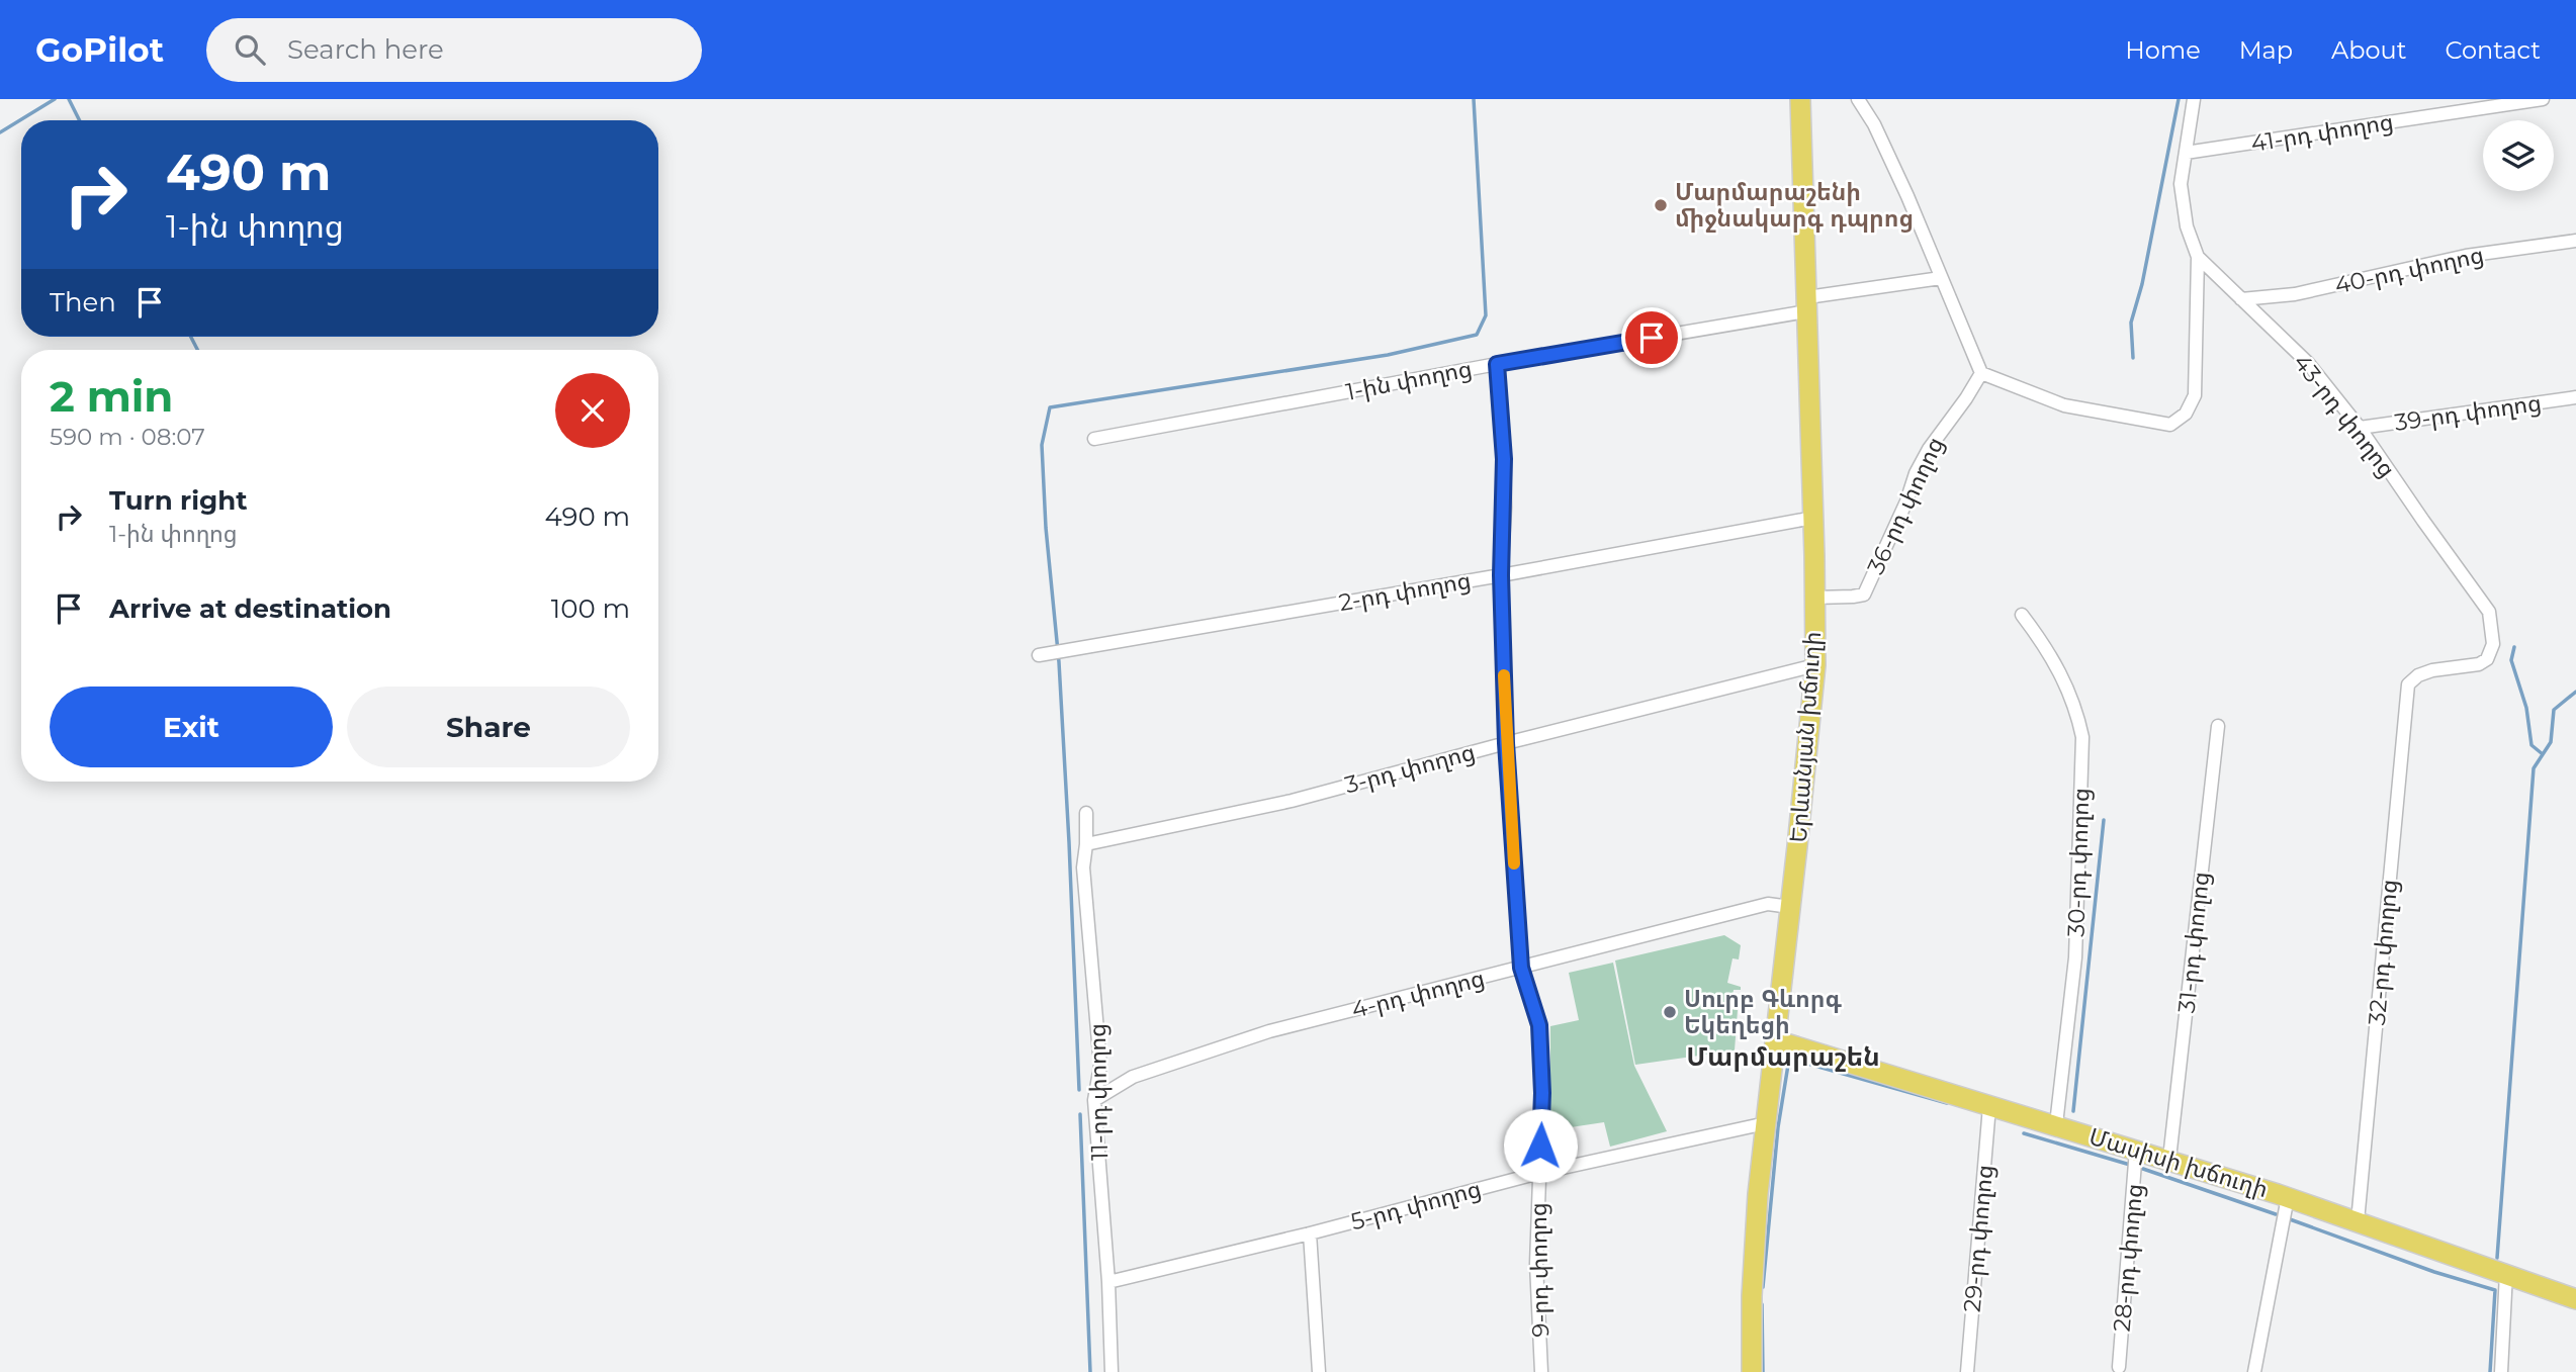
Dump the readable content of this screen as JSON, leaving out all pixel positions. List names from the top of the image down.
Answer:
{
  "streets": {
    "main road": ["Երևանյան խճուղի", "Մասիսի խճուղի"],
    "street": [
      "41-րդ փողոց",
      "40-րդ փողոց",
      "1-ին փողոց",
      "39-րդ փողոց",
      "43-րդ փողոց",
      "36-րդ փողոց",
      "2-րդ փողոց",
      "3-րդ փողոց",
      "30-րդ փողոց",
      "31-րդ փողոց",
      "32-րդ փողոց",
      "4-րդ փողոց",
      "11-րդ փողոց",
      "5-րդ փողոց",
      "29-րդ փողոց",
      "28-րդ փողոց",
      "9-րդ փողոց"
    ]
  },
  "crossings": [
    ["41-րդ փողոց", "43-րդ փողոց"],
    ["40-րդ փողոց", "43-րդ փողոց"],
    ["1-ին փողոց", "Երևանյան խճուղի"],
    ["1-ին փողոց", "9-րդ փողոց"],
    ["39-րդ փողոց", "43-րդ փողոց"],
    ["43-րդ փողոց", "32-րդ փողոց"],
    ["36-րդ փողոց", "Երևանյան խճուղի"],
    ["2-րդ փողոց", "Երևանյան խճուղի"],
    ["2-րդ փողոց", "9-րդ փողոց"],
    ["Երևանյան խճուղի", "3-րդ փողոց"],
    ["Երևանյան խճուղի", "4-րդ փողոց"],
    ["Երևանյան խճուղի", "Մասիսի խճուղի"],
    ["Երևանյան խճուղի", "5-րդ փողոց"],
    ["3-րդ փողոց", "11-րդ փողոց"],
    ["3-րդ փողոց", "9-րդ փողոց"],
    ["30-րդ փողոց", "Մասիսի խճուղի"],
    ["31-րդ փողոց", "Մասիսի խճուղի"],
    ["32-րդ փողոց", "Մասիսի խճուղի"],
    ["4-րդ փողոց", "11-րդ փողոց"],
    ["4-րդ փողոց", "9-րդ փողոց"],
    ["11-րդ փողոց", "5-րդ փողոց"],
    ["Մասիսի խճուղի", "29-րդ փողոց"],
    ["Մասիսի խճուղի", "28-րդ փողոց"],
    ["5-րդ փողոց", "9-րդ փողոց"]
  ],
  "districts": ["Մարմարաշեն"],
  "places": ["Մարմարաշենի միջնակարգ դպրոց", "Սուրբ Գևորգ Եկեղեցի"],
  "page": {
    "header": "GoPilot",
    "search": "Search here",
    "nav": [
      "Home",
      "Map",
      "About",
      "Contact"
    ],
    "turn": ["490 m", "1-ին փողոց"],
    "then": "Then",
    "heading": ["2 min", "590 m · 08:07"],
    "list": [
      {
        "name": "Turn right",
        "note": "1-ին փողոց",
        "value": "490 m"
      },
      {
        "name": "Arrive at destination",
        "value": "100 m"
      }
    ],
    "buttons": ["Exit", "Share"]
  }
}
